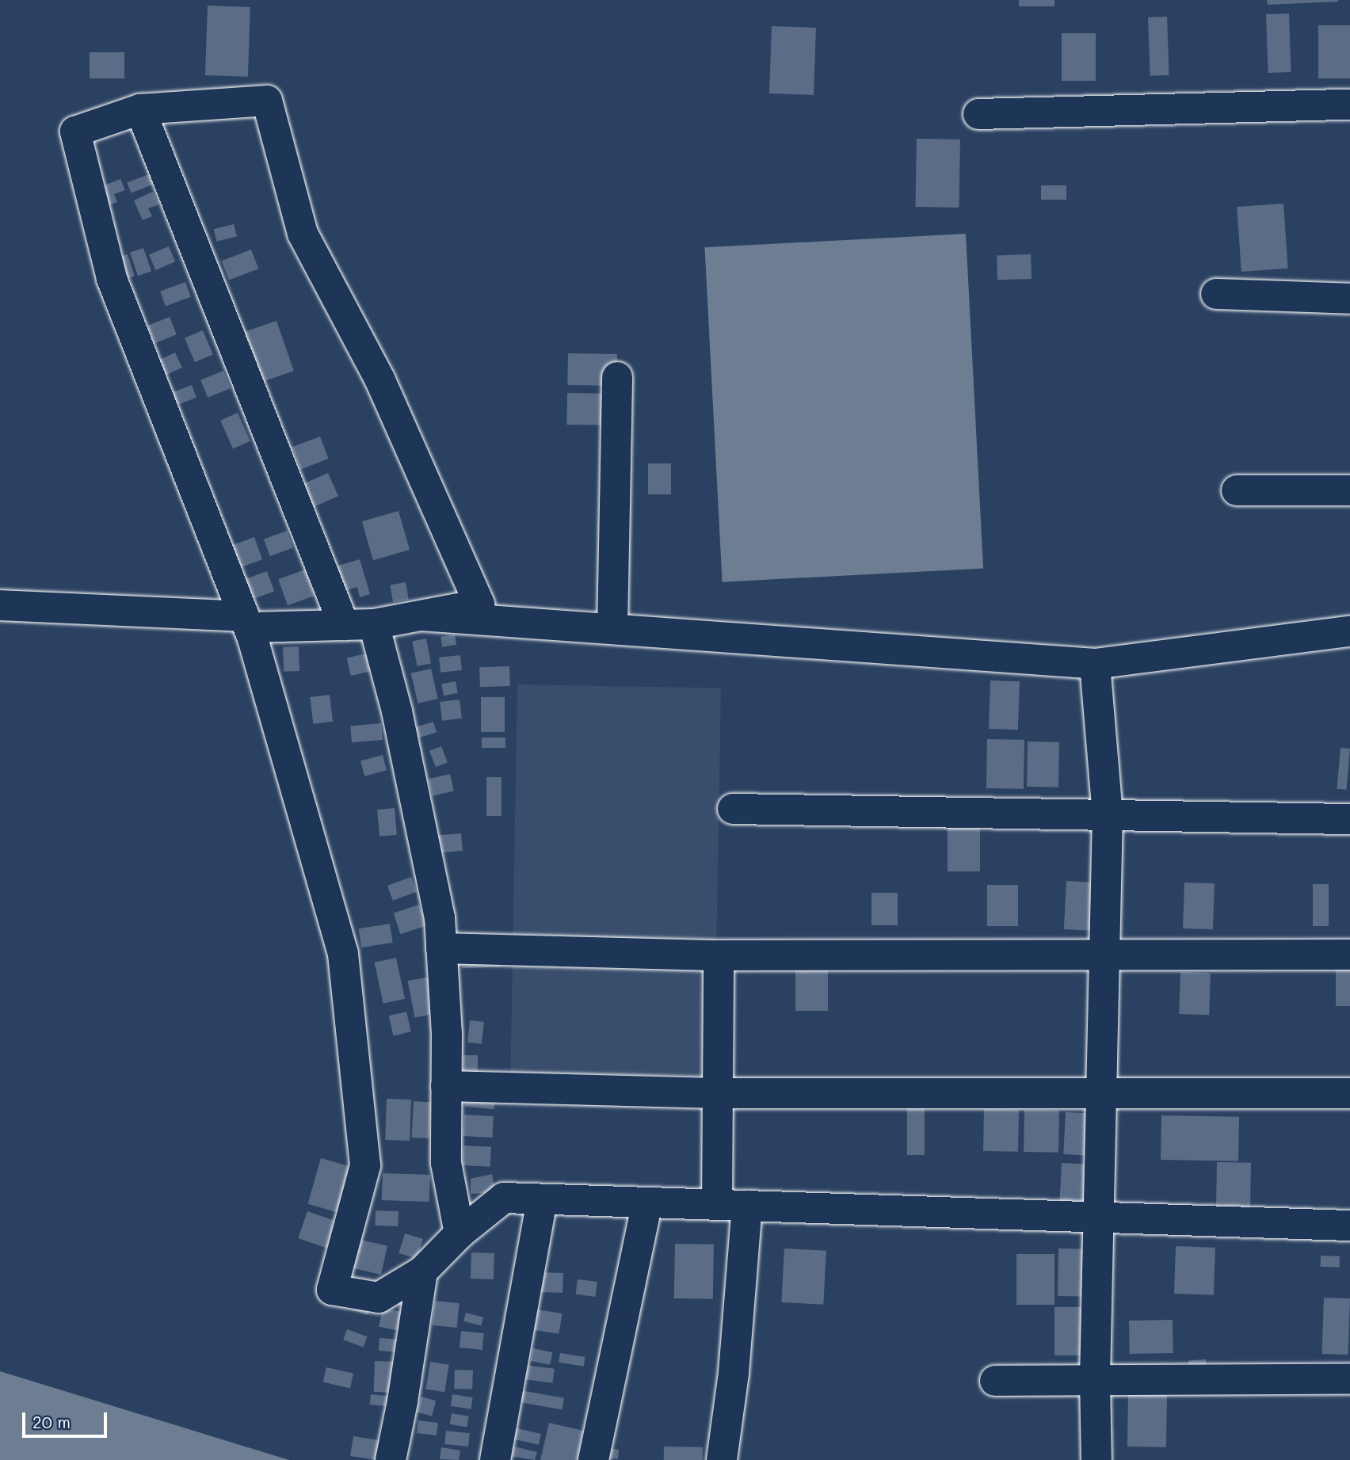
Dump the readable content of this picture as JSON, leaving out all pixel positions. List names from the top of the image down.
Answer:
{
  "scale_bar": "20 m"
}
